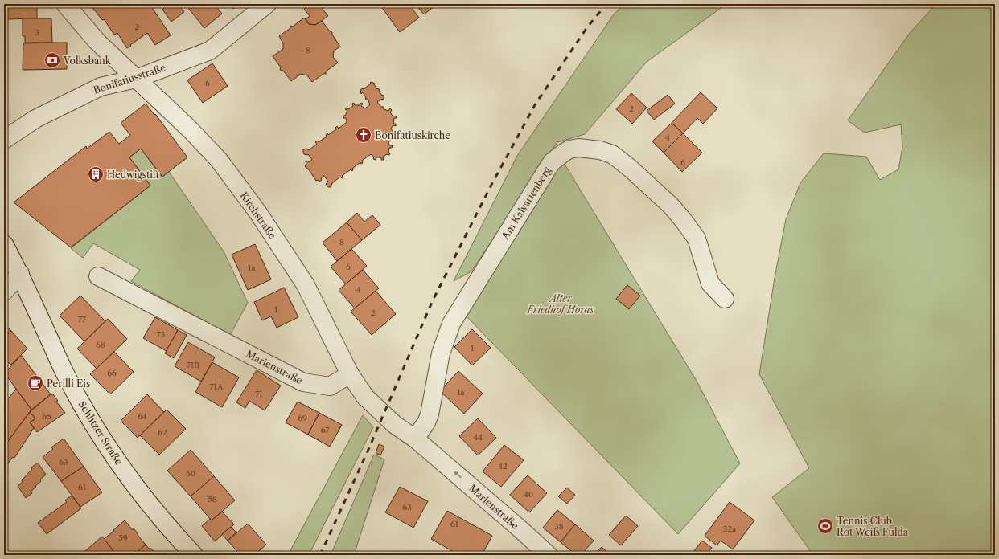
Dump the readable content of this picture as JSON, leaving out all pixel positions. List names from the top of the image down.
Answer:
{
  "streets": {
    "street": [
      "Bonifatiusstraße",
      "Am Kalvarienberg",
      "Kirchstraße",
      "Marienstraße",
      "Schlitzer Straße"
    ]
  },
  "crossings": [
    ["Bonifatiusstraße", "Kirchstraße"],
    ["Am Kalvarienberg", "Marienstraße"],
    ["Kirchstraße", "Marienstraße"]
  ],
  "parks": ["Alter Friedhof Horas"],
  "places": {
    "bank": ["Volksbank"],
    "church": ["Bonifatiuskirche"],
    "building": ["Hedwigstift"],
    "cafe": ["Perilli Eis"],
    "sports": ["Tennis Club Rot Weiß Fulda"]
  },
  "house_numbers": [
    "2",
    "3",
    "8",
    "6",
    "2",
    "4",
    "6",
    "8",
    "6",
    "1a",
    "4",
    "1",
    "2",
    "77",
    "73",
    "68",
    "1",
    "71B",
    "66",
    "71A",
    "1a",
    "71",
    "65",
    "64",
    "69",
    "67",
    "62",
    "44",
    "63",
    "42",
    "60",
    "61",
    "40",
    "58",
    "63",
    "61",
    "38",
    "32a",
    "59"
  ]
}
